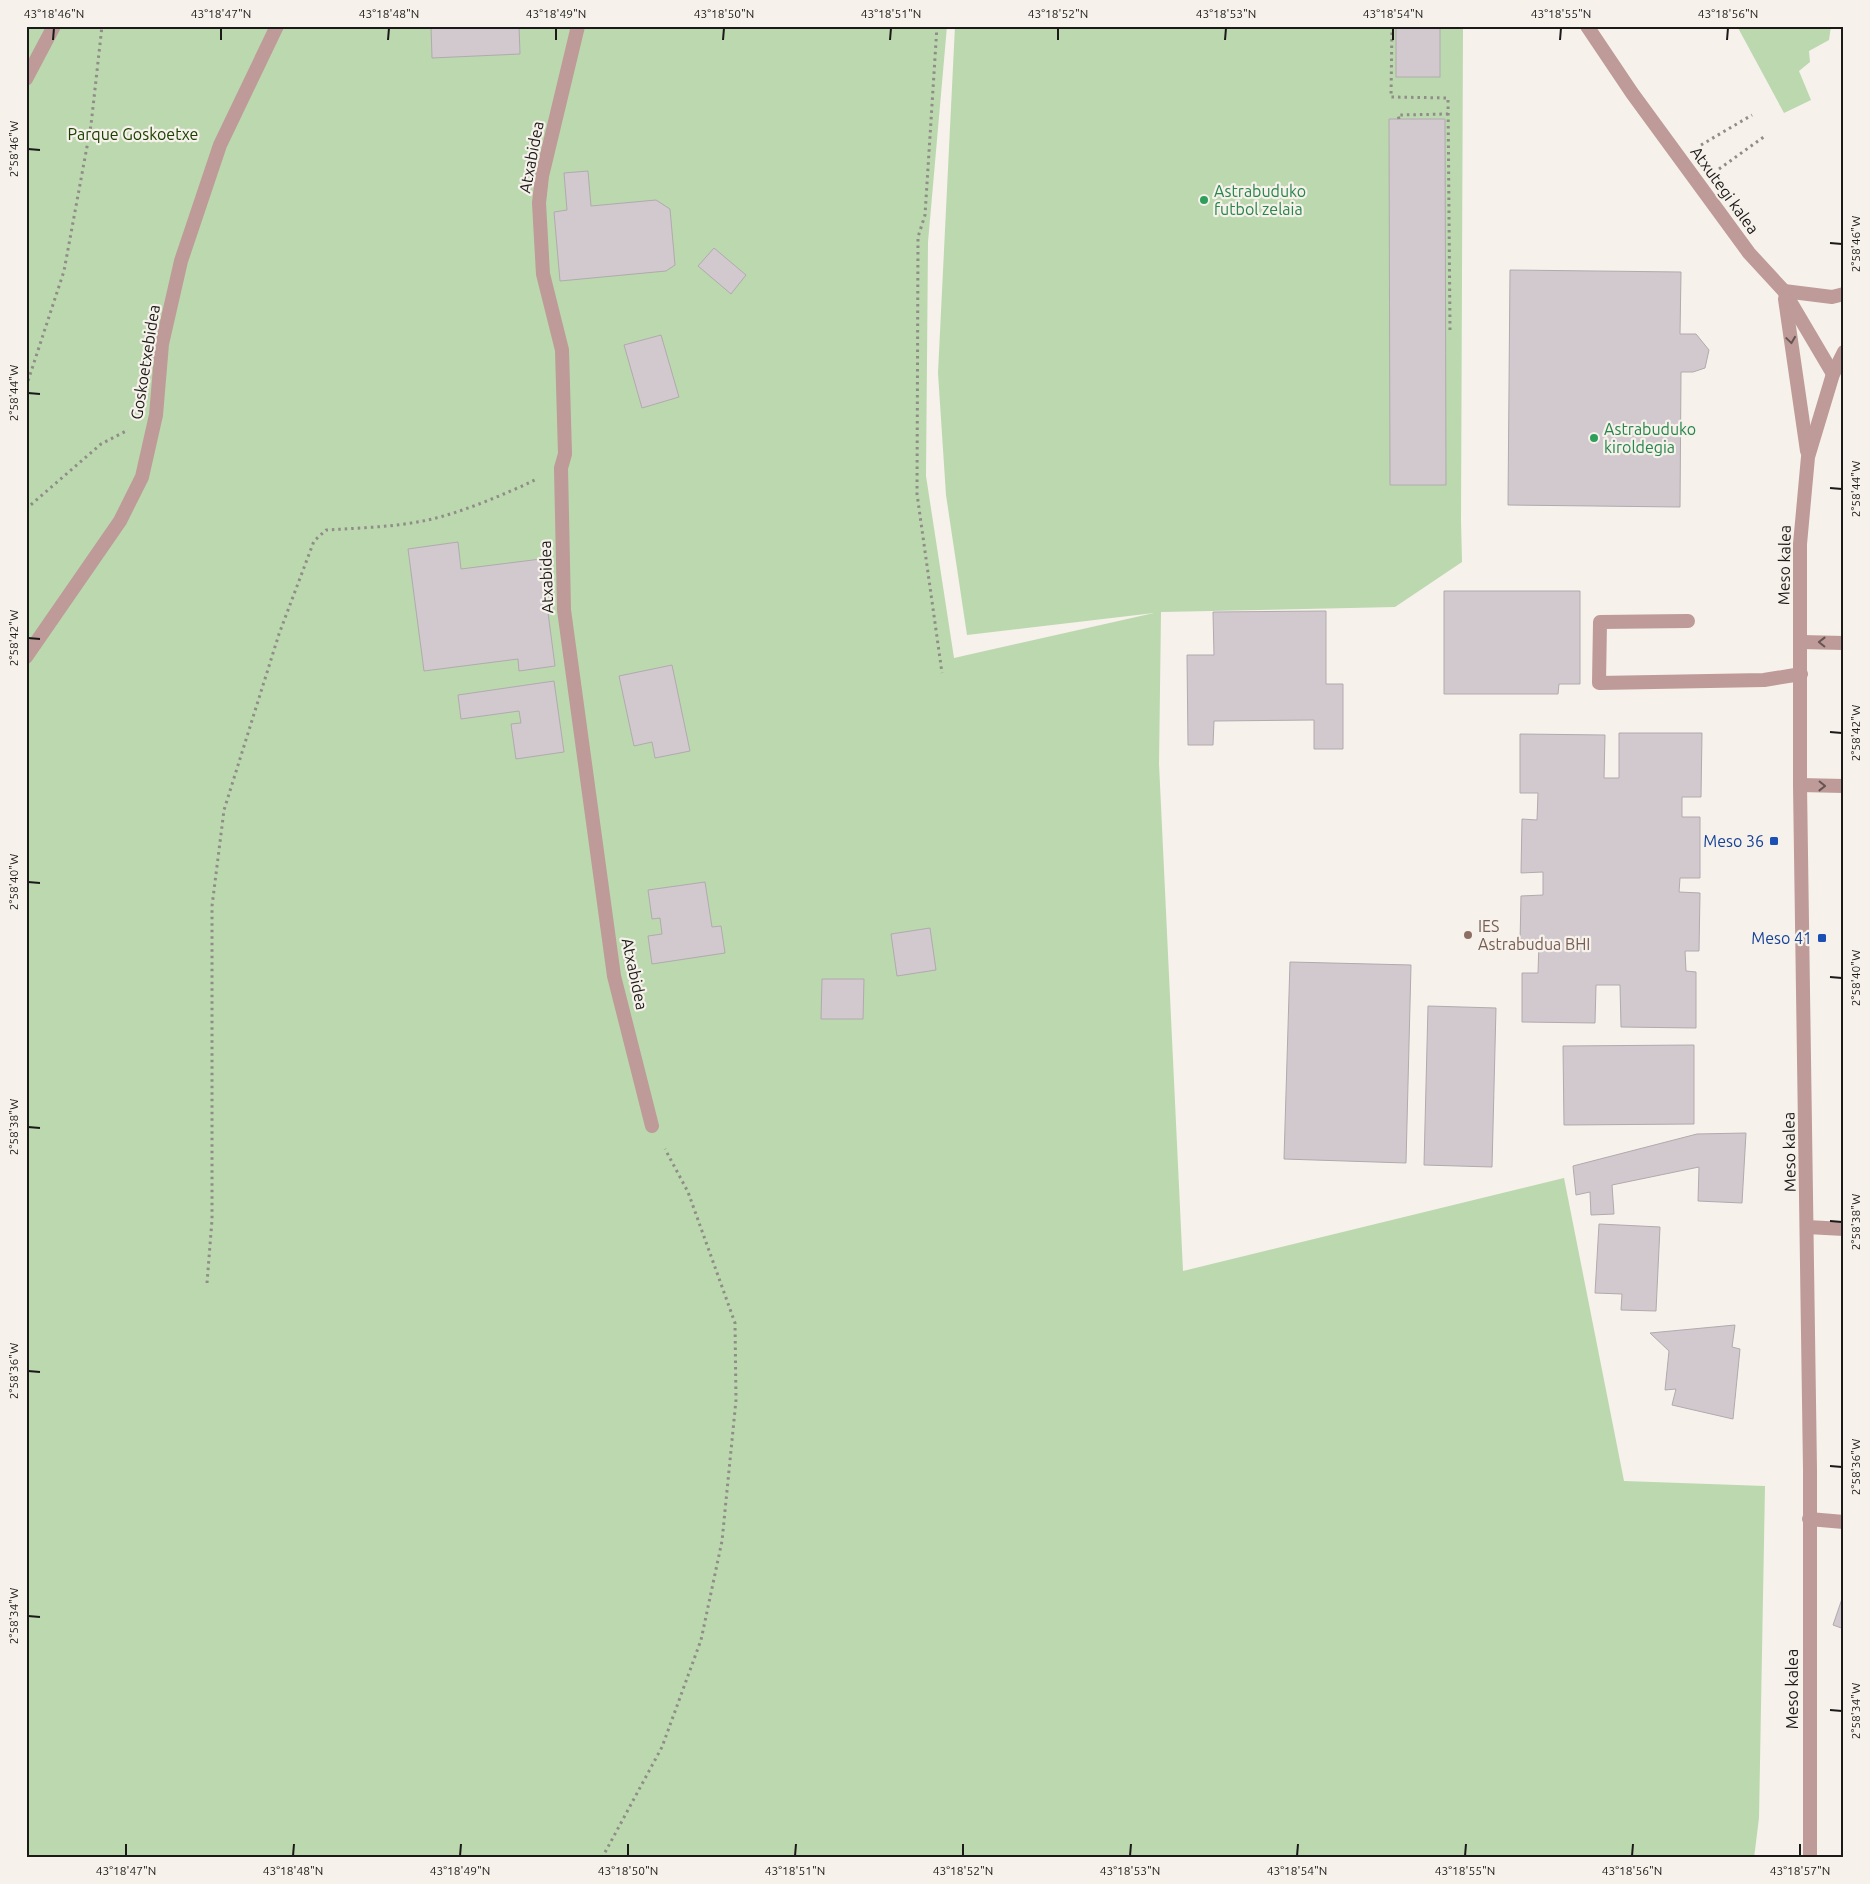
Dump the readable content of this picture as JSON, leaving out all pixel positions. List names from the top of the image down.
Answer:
{
  "streets": {
    "street": [
      "Atxabidea",
      "Atxutegi kalea",
      "Goskoetxebidea",
      "Meso kalea"
    ]
  },
  "crossings": [
    ["Atxutegi kalea", "Meso kalea"]
  ],
  "parks": ["Parque Goskoetxe"],
  "places": {
    "other": ["Astrabuduko futbol zelaia", "Astrabuduko kiroldegia", "IES Astrabudua BHI"],
    "transit": ["Meso 36", "Meso 41"]
  },
  "coordinates": [
    "43°18'46\"N",
    "43°18'47\"N",
    "43°18'48\"N",
    "43°18'49\"N",
    "43°18'50\"N",
    "43°18'51\"N",
    "43°18'52\"N",
    "43°18'53\"N",
    "43°18'54\"N",
    "43°18'55\"N",
    "43°18'56\"N",
    "2°58'46\"W",
    "2°58'44\"W",
    "2°58'42\"W",
    "2°58'40\"W",
    "2°58'38\"W",
    "2°58'36\"W",
    "2°58'34\"W",
    "43°18'57\"N"
  ]
}
